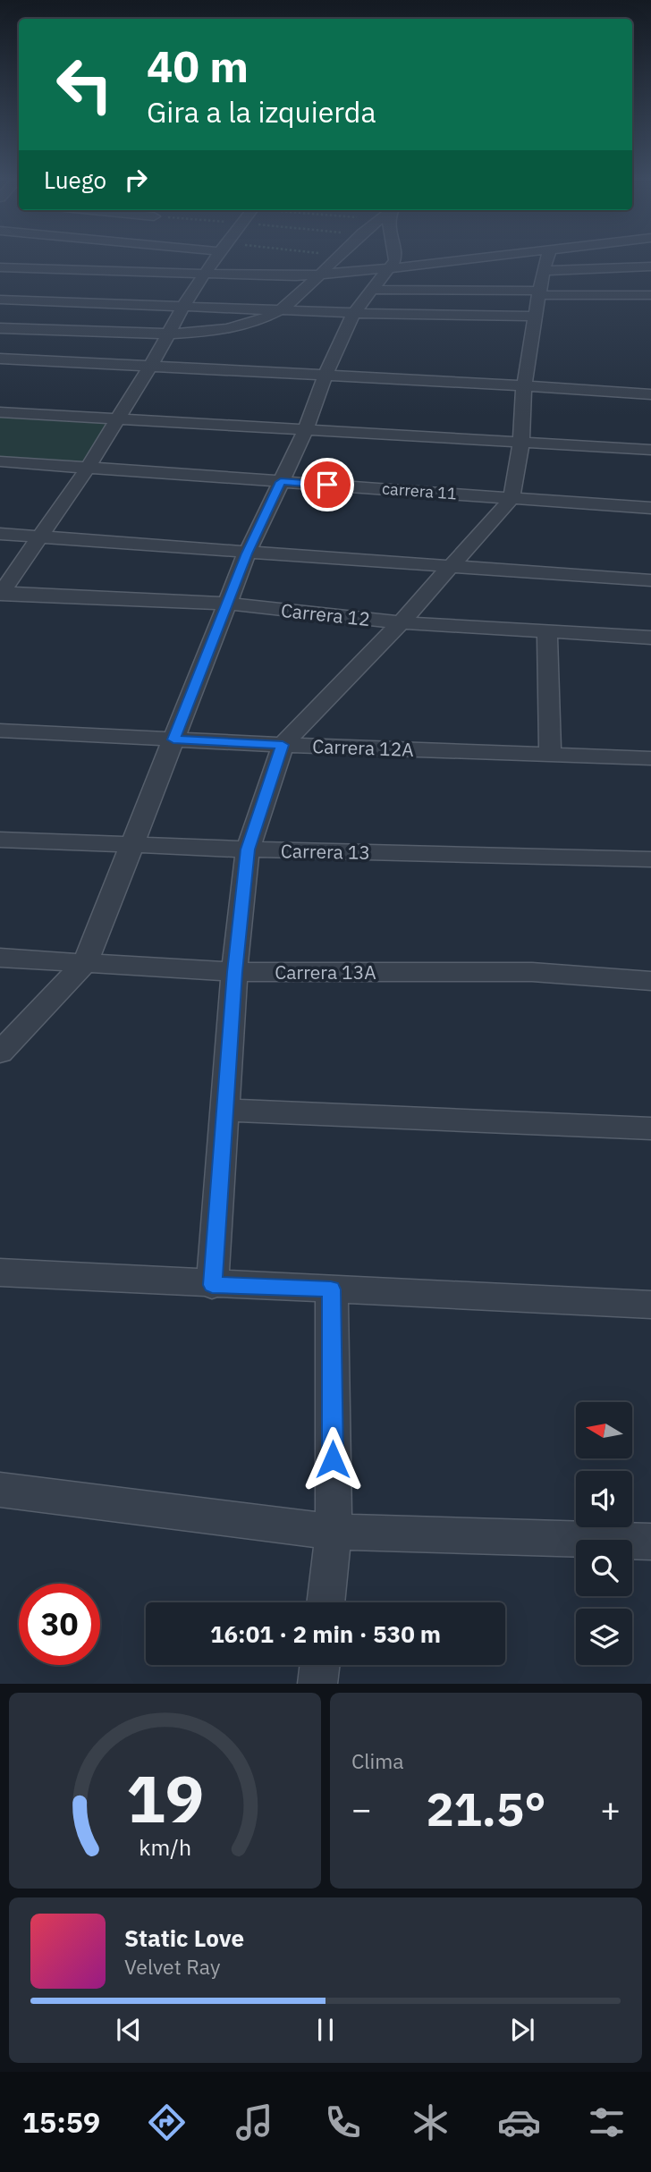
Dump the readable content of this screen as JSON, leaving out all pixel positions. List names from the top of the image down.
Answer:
{
  "streets": {
    "street": [
      "carrera 11",
      "Carrera 12",
      "Carrera 12A",
      "Carrera 13",
      "Carrera 13A"
    ]
  },
  "north": "left",
  "page": {
    "turn": ["40 m", "Gira a la izquierda"],
    "then": "Luego",
    "limit": "30",
    "trip": "16:01 · 2 min · 530 m",
    "tile": "Clima",
    "heat": ["−", "21.5°", "+"],
    "song": ["Static Love", "Velvet Ray"],
    "tabs": "15:59",
    "gauge": ["19", "km/h"]
  }
}
